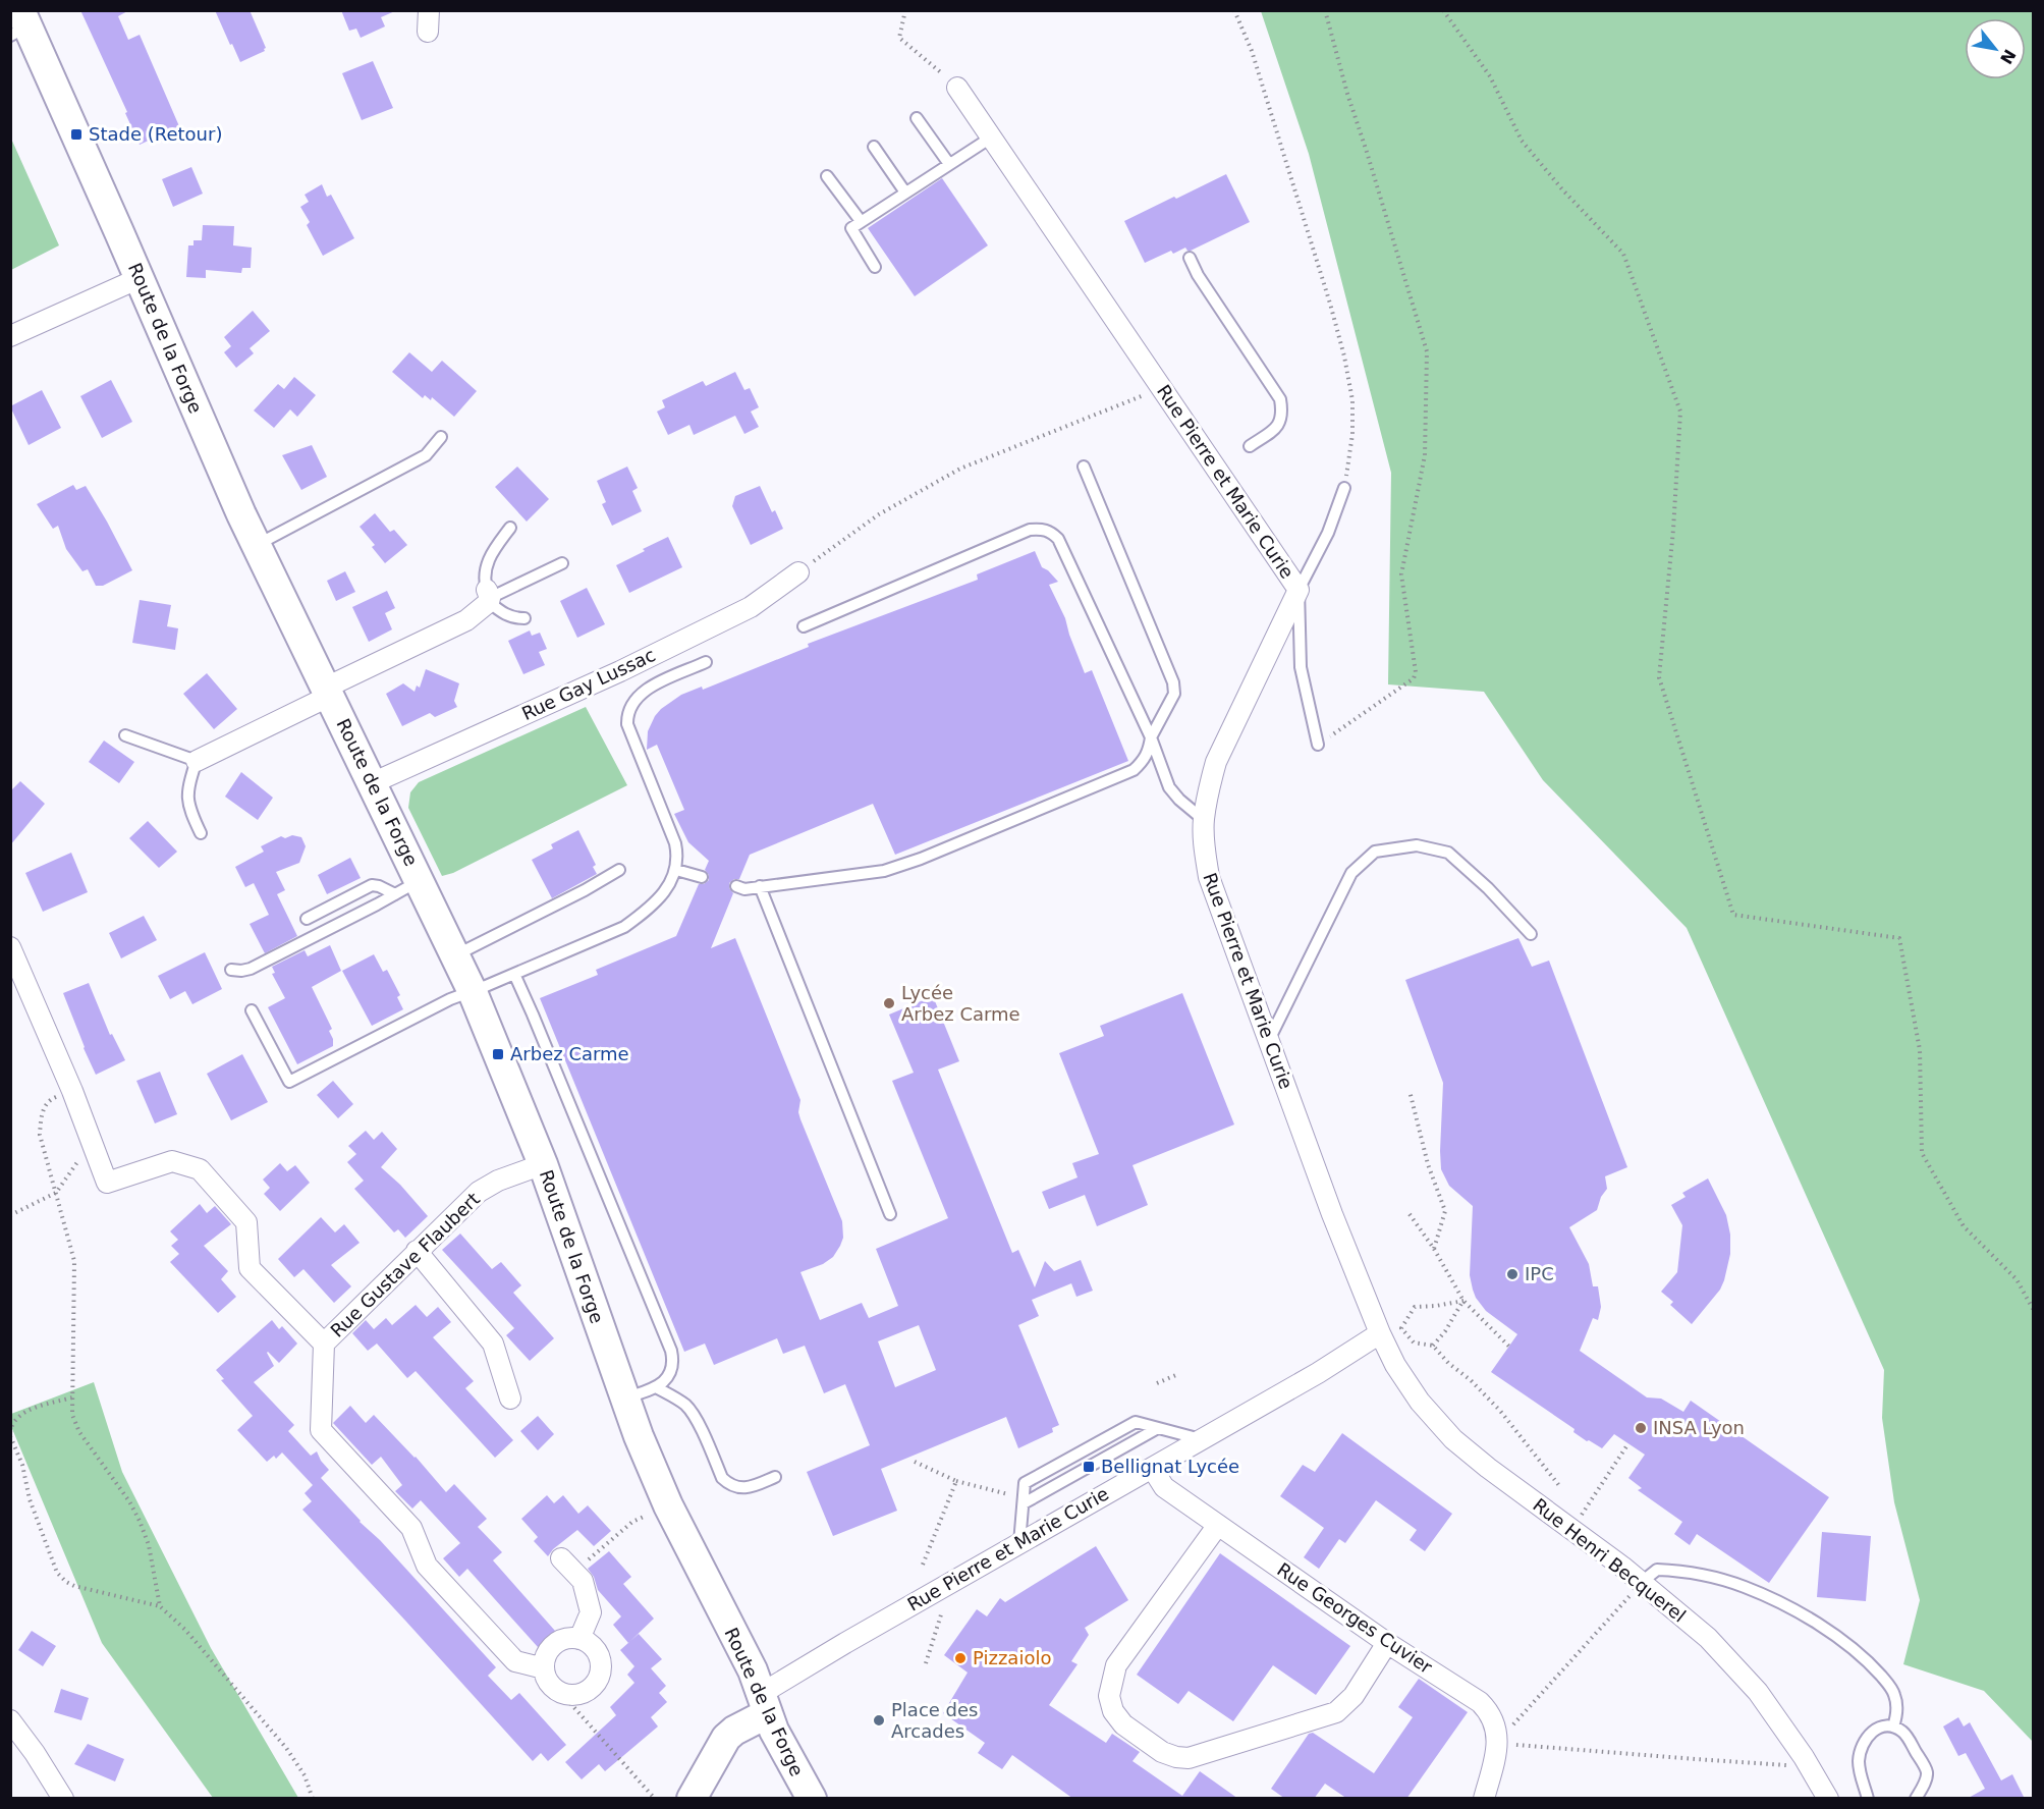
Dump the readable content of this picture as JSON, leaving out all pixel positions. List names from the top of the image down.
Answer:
{
  "streets": {
    "main road": ["Route de la Forge"],
    "street": [
      "Rue Pierre et Marie Curie",
      "Rue Gay Lussac",
      "Rue Gustave Flaubert",
      "Rue Henri Becquerel",
      "Rue Georges Cuvier"
    ]
  },
  "crossings": [
    ["Route de la Forge", "Rue Pierre et Marie Curie"],
    ["Route de la Forge", "Rue Gay Lussac"],
    ["Route de la Forge", "Rue Gustave Flaubert"],
    ["Rue Pierre et Marie Curie", "Rue Henri Becquerel"],
    ["Rue Pierre et Marie Curie", "Rue Georges Cuvier"]
  ],
  "places": {
    "transit": ["Stade (Retour)", "Arbez Carme", "Bellignat Lycée"],
    "other": [
      "Lycée Arbez Carme",
      "IPC",
      "INSA Lyon",
      "Pizzaiolo",
      "Place des Arcades"
    ]
  },
  "north": "bottom right"
}
